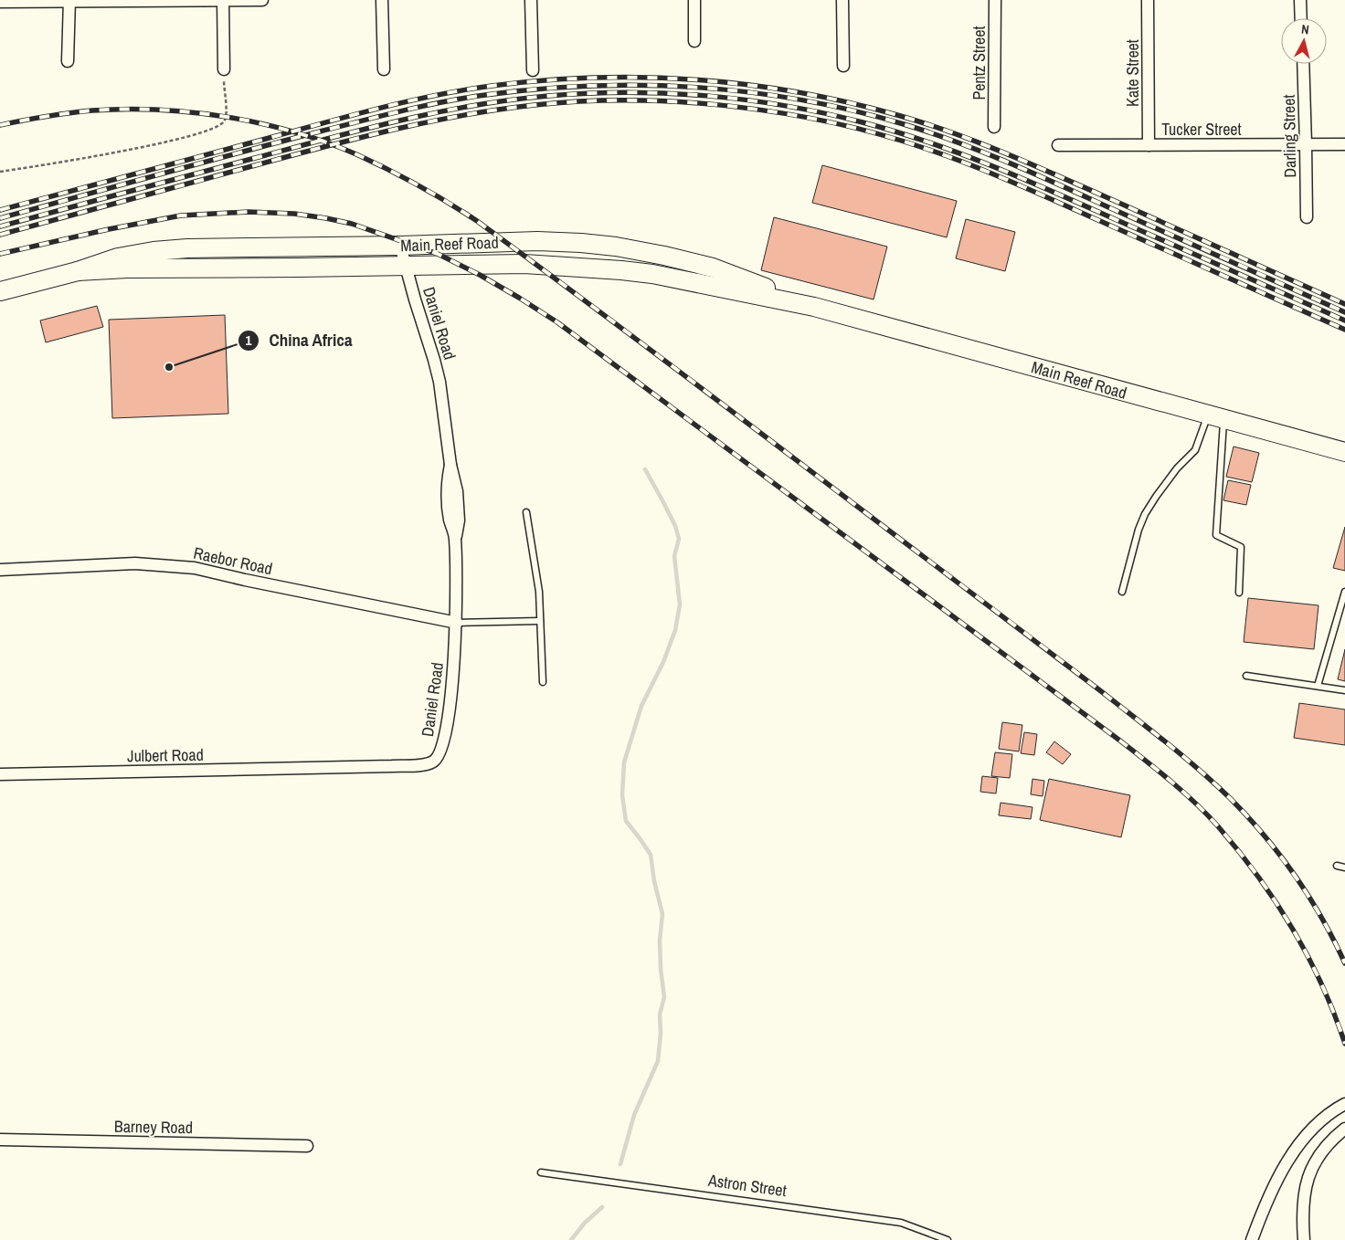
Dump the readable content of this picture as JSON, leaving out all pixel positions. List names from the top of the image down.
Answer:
{
  "streets": {
    "main road": ["Main Reef Road"],
    "street": [
      "Pentz Street",
      "Kate Street",
      "Tucker Street",
      "Darling Street",
      "Daniel Road",
      "Raebor Road",
      "Julbert Road",
      "Barney Road"
    ],
    "lane": ["Astron Street"]
  },
  "crossings": [
    ["Kate Street", "Tucker Street"],
    ["Tucker Street", "Darling Street"],
    ["Main Reef Road", "Daniel Road"],
    ["Daniel Road", "Raebor Road"],
    ["Daniel Road", "Julbert Road"]
  ],
  "places": ["China Africa"],
  "north": "top"
}
